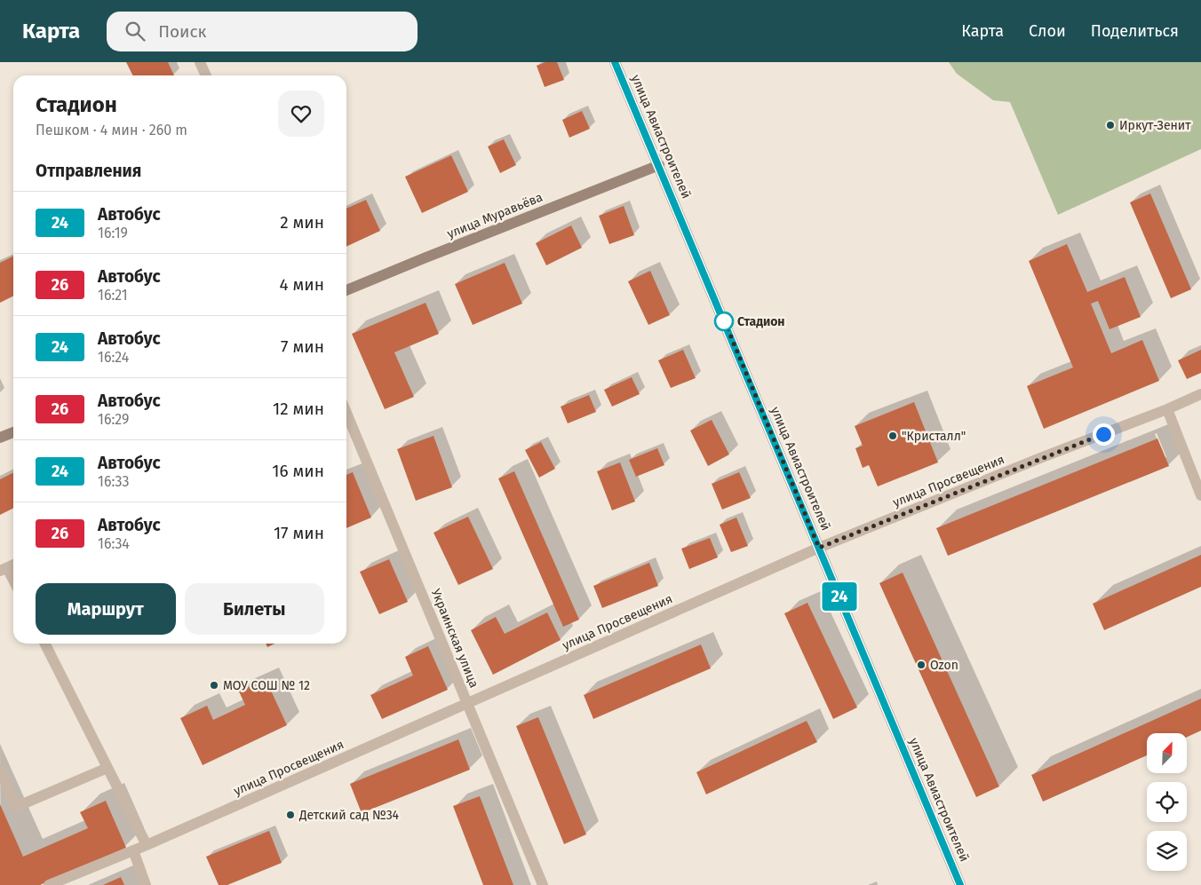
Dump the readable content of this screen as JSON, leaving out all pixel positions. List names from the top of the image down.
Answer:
{
  "streets": {
    "street": [
      "улица Авиастроителей",
      "улица Муравьёва",
      "улица Просвещения",
      "Украинская улица"
    ]
  },
  "crossings": [
    ["улица Авиастроителей", "улица Муравьёва"],
    ["улица Авиастроителей", "улица Просвещения"],
    ["улица Просвещения", "Украинская улица"]
  ],
  "places": [
    "Иркут-Зенит",
    "Стадион",
    "\"Кристалл\"",
    "Ozon",
    "МОУ СОШ № 12",
    "Детский сад №34"
  ],
  "lines": ["bus line 24"],
  "north": "top right",
  "page": {
    "header": "Карта",
    "search": "Поиск",
    "nav": ["Карта", "Слои", "Поделиться"],
    "on_map": "24",
    "heading": [
      ["Стадион", "Пешком · 4 мин · 260 m"],
      "Отправления"
    ],
    "list": [
      {
        "mark": "24",
        "name": "Автобус",
        "note": "16:19",
        "value": "2 мин"
      },
      {
        "mark": "26",
        "name": "Автобус",
        "note": "16:21",
        "value": "4 мин"
      },
      {
        "mark": "24",
        "name": "Автобус",
        "note": "16:24",
        "value": "7 мин"
      },
      {
        "mark": "26",
        "name": "Автобус",
        "note": "16:29",
        "value": "12 мин"
      },
      {
        "mark": "24",
        "name": "Автобус",
        "note": "16:33",
        "value": "16 мин"
      },
      {
        "mark": "26",
        "name": "Автобус",
        "note": "16:34",
        "value": "17 мин"
      }
    ],
    "buttons": ["Маршрут", "Билеты"]
  }
}
